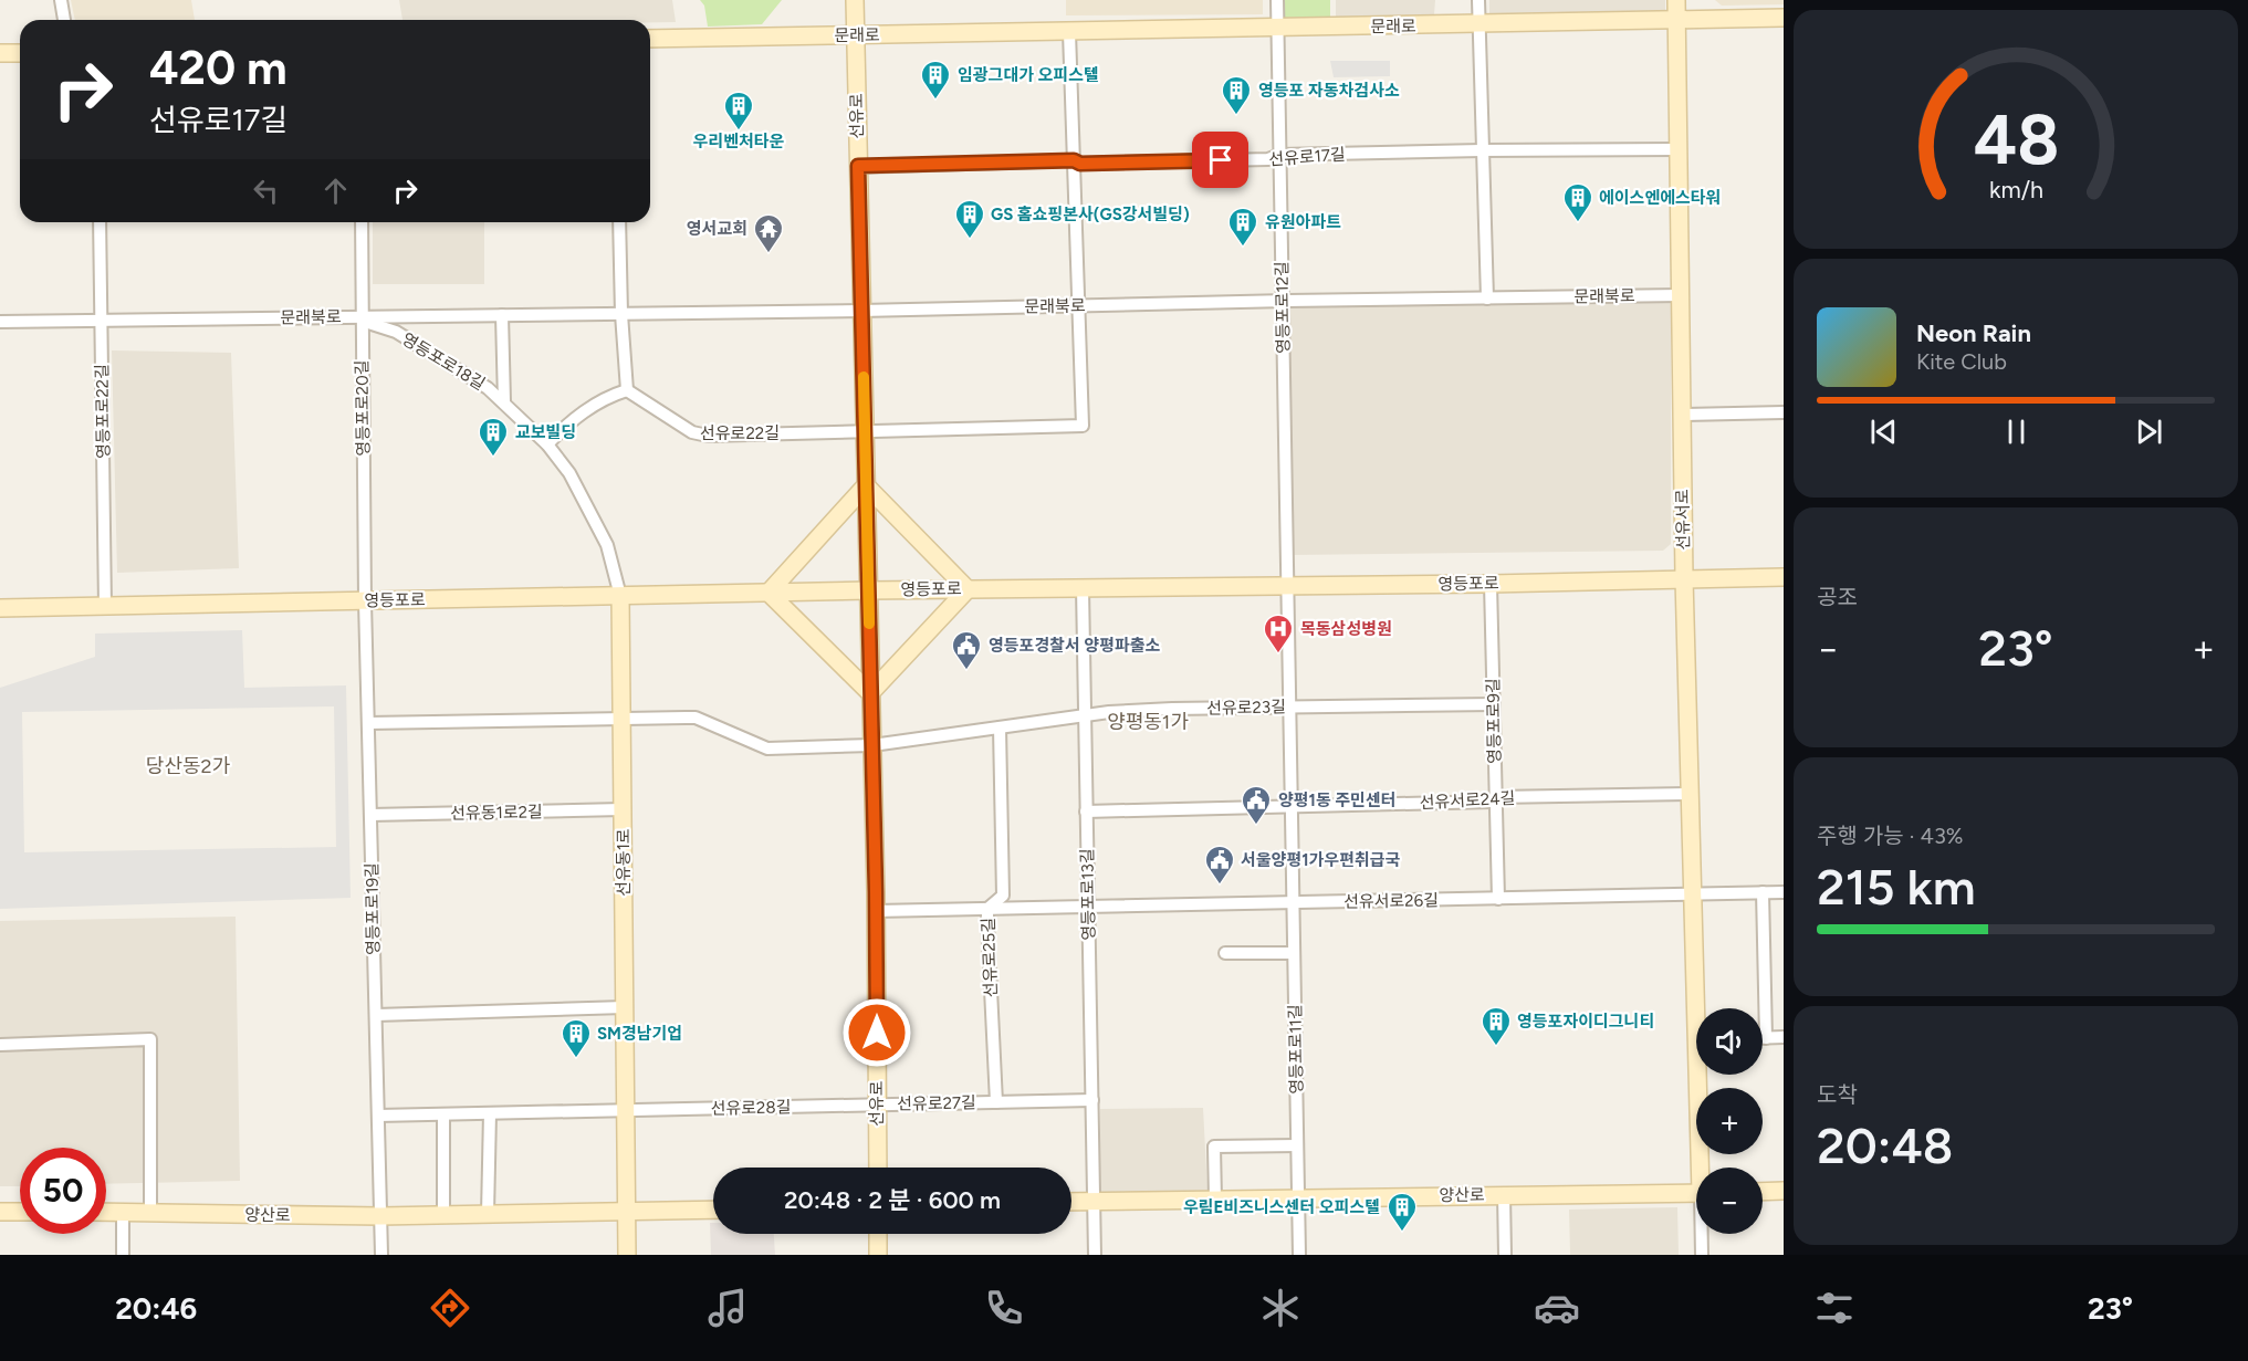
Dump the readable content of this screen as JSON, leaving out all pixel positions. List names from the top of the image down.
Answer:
{
  "streets": {
    "street": [
      "문래로",
      "선유로",
      "선유로17길",
      "문래북로",
      "영등포로12길",
      "영등포로18길",
      "영등포로20길",
      "영등포로22길",
      "선유로22길",
      "선유서로",
      "영등포로",
      "선유로23길",
      "영등포로9길",
      "선유서로24길",
      "선유동1로2길",
      "선유동1로",
      "영등포로13길",
      "선유서로26길",
      "영등포로19길",
      "선유로25길",
      "영등포로11길",
      "선유로27길",
      "선유로28길",
      "양산로"
    ]
  },
  "crossings": [
    ["문래로", "선유로"],
    ["문래로", "영등포로12길"],
    ["문래로", "선유서로"],
    ["선유로", "선유로17길"],
    ["선유로", "문래북로"],
    ["선유로", "선유로22길"],
    ["선유로", "영등포로"],
    ["선유로", "선유로23길"],
    ["선유로", "선유로25길"],
    ["선유로", "선유로27길"],
    ["선유로", "선유로28길"],
    ["선유로17길", "영등포로12길"],
    ["선유로17길", "선유서로"],
    ["문래북로", "영등포로12길"],
    ["문래북로", "영등포로18길"],
    ["문래북로", "영등포로20길"],
    ["문래북로", "영등포로22길"],
    ["문래북로", "선유서로"],
    ["영등포로12길", "영등포로"],
    ["영등포로12길", "영등포로11길"],
    ["영등포로18길", "영등포로20길"],
    ["영등포로18길", "영등포로"],
    ["영등포로18길", "선유동1로"],
    ["영등포로20길", "영등포로"],
    ["영등포로20길", "영등포로19길"],
    ["영등포로22길", "영등포로"],
    ["선유서로", "영등포로"],
    ["선유서로", "선유서로24길"],
    ["선유서로", "선유서로26길"],
    ["영등포로", "영등포로9길"],
    ["영등포로", "선유동1로"],
    ["영등포로", "영등포로13길"],
    ["영등포로", "영등포로19길"],
    ["영등포로", "영등포로11길"],
    ["선유로23길", "영등포로9길"],
    ["선유로23길", "선유동1로"],
    ["선유로23길", "영등포로13길"],
    ["선유로23길", "영등포로11길"],
    ["영등포로9길", "선유서로24길"],
    ["영등포로9길", "선유서로26길"],
    ["선유서로24길", "영등포로13길"],
    ["선유서로24길", "영등포로11길"],
    ["선유동1로2길", "선유동1로"],
    ["선유동1로2길", "영등포로19길"],
    ["선유동1로", "선유로28길"],
    ["선유동1로", "양산로"],
    ["영등포로13길", "선유서로26길"],
    ["영등포로13길", "선유로25길"],
    ["영등포로13길", "선유로27길"],
    ["영등포로13길", "양산로"],
    ["선유서로26길", "선유로25길"],
    ["선유서로26길", "영등포로11길"],
    ["영등포로19길", "양산로"],
    ["선유로25길", "선유로27길"],
    ["영등포로11길", "양산로"],
    ["선유로27길", "선유로28길"]
  ],
  "districts": ["양평동1가", "당산동2가"],
  "places": {
    "building": [
      "임광그대가 오피스텔",
      "영등포 자동차검사소",
      "우리벤처타운",
      "에이스엔에스타워",
      "GS 홈쇼핑본사(GS강서빌딩)",
      "유원아파트",
      "교보빌딩",
      "영등포자이디그니티",
      "SM경남기업",
      "우림E비즈니스센터 오피스텔"
    ],
    "temple": ["영서교회"],
    "hospital": ["목동삼성병원"],
    "public building": ["영등포경찰서 양평파출소", "양평1동 주민센터", "서울양평1가우편취급국"]
  },
  "page": {
    "turn": ["420 m", "선유로17길"],
    "song": ["Neon Rain", "Kite Club"],
    "tile": [
      "공조",
      ["주행 가능 · 43%", "215 km"],
      ["도착", "20:48"]
    ],
    "heat": ["−", "23°", "+"],
    "map_buttons": ["+", "−"],
    "limit": "50",
    "trip": "20:48 · 2 분 · 600 m",
    "tabs": ["20:46", "23°"],
    "gauge": ["48", "km/h"]
  }
}
